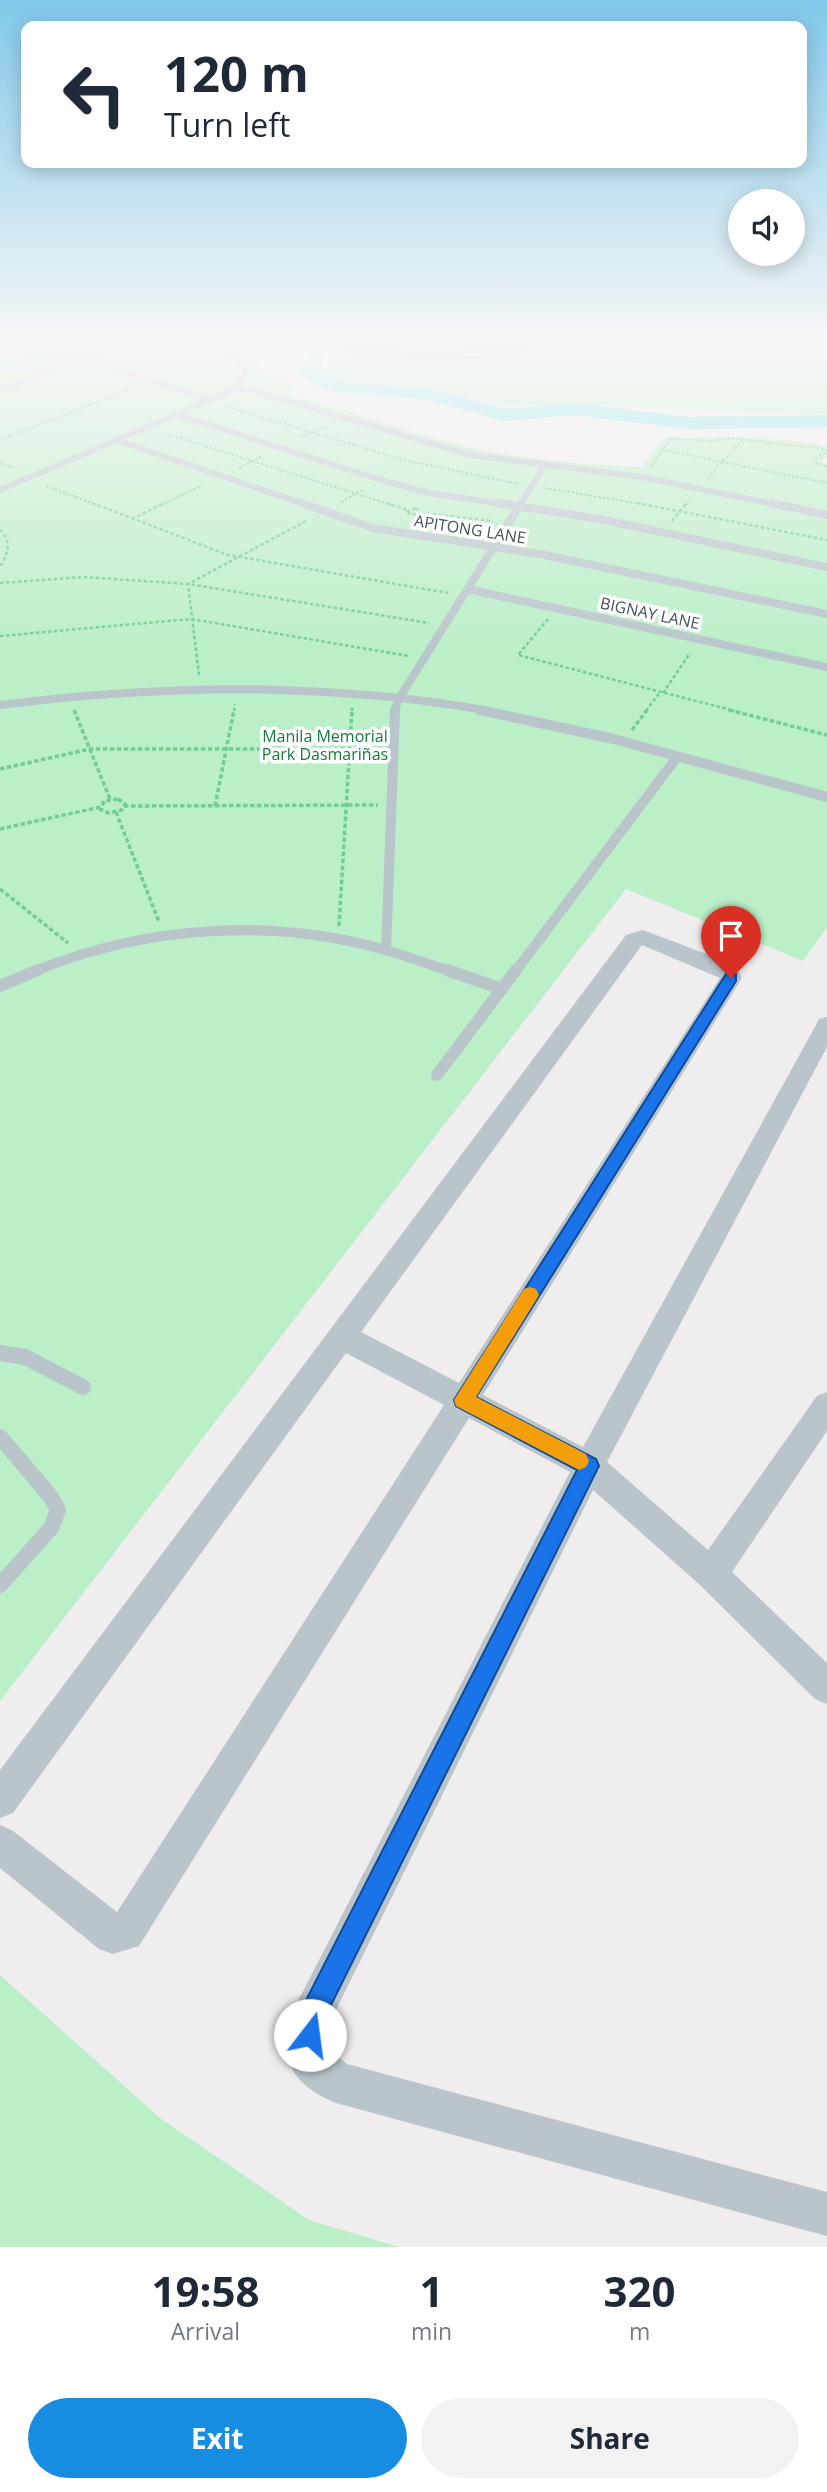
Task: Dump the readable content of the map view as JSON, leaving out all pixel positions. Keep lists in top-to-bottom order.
{
  "streets": {
    "lane": ["APITONG LANE", "BIGNAY LANE"]
  },
  "parks": ["Manila Memorial Park Dasmariñas"],
  "page": {
    "turn": ["120 m", "Turn left"],
    "eta": [
      "19:58",
      "Arrival",
      "1",
      "min",
      "320",
      "m"
    ],
    "buttons": ["Exit", "Share"]
  }
}
